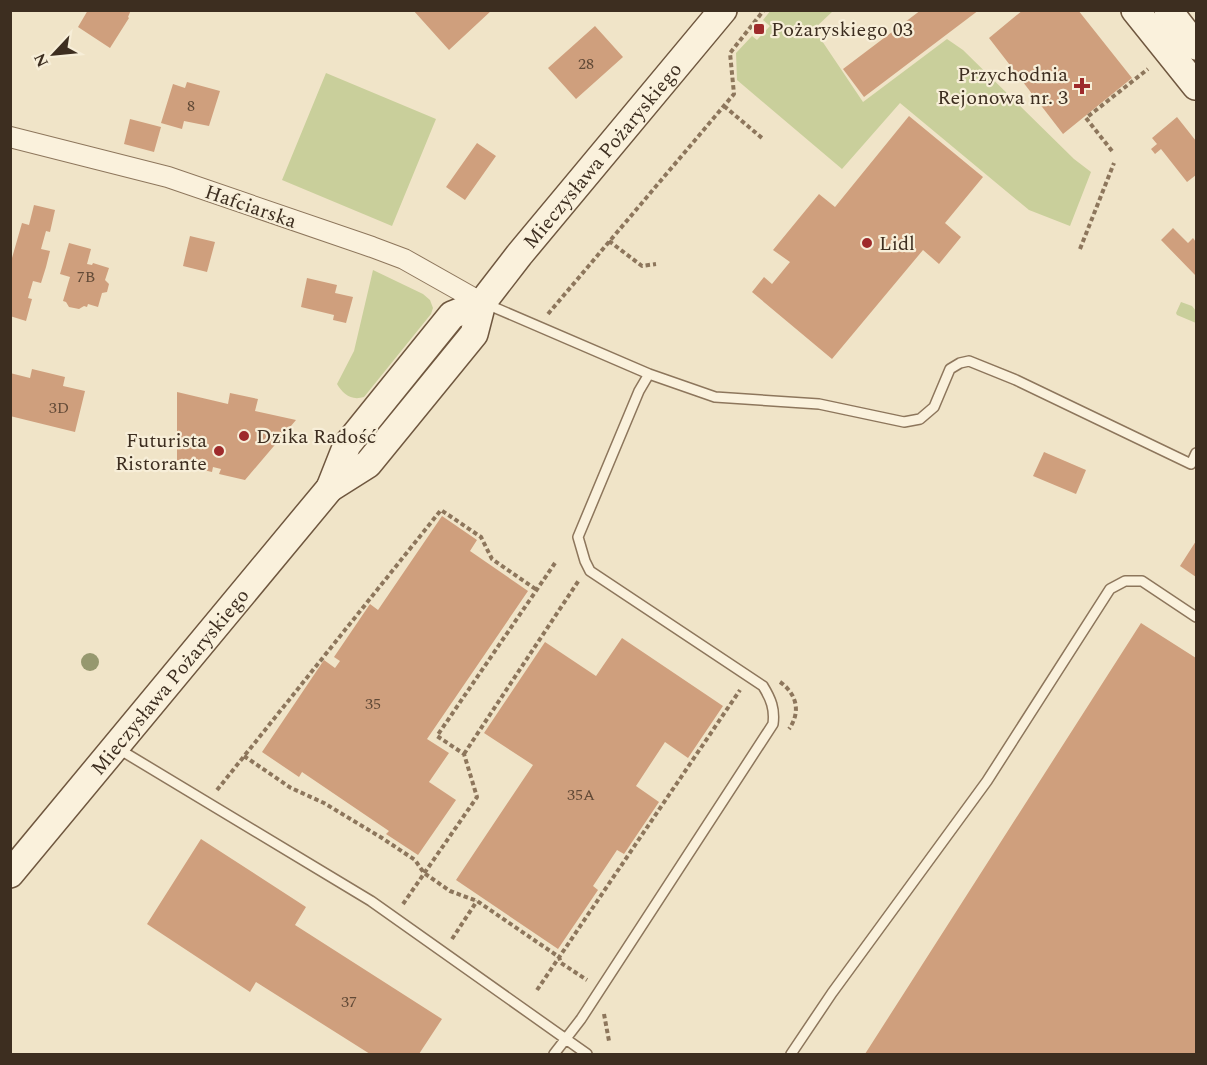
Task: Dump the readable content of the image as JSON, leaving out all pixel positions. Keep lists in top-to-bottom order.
{
  "streets": {
    "street": ["Mieczysława Pożaryskiego", "Hafciarska"]
  },
  "crossings": [
    ["Mieczysława Pożaryskiego", "Hafciarska"]
  ],
  "places": {
    "transit": ["Pożaryskiego 03"],
    "health": ["Przychodnia Rejonowa nr. 3"],
    "other": ["Lidl", "Dzika Radość", "Futurista Ristorante"]
  },
  "house_numbers": [
    "28",
    "8",
    "7B",
    "3D",
    "35",
    "35A",
    "37"
  ],
  "north": "bottom left"
}
